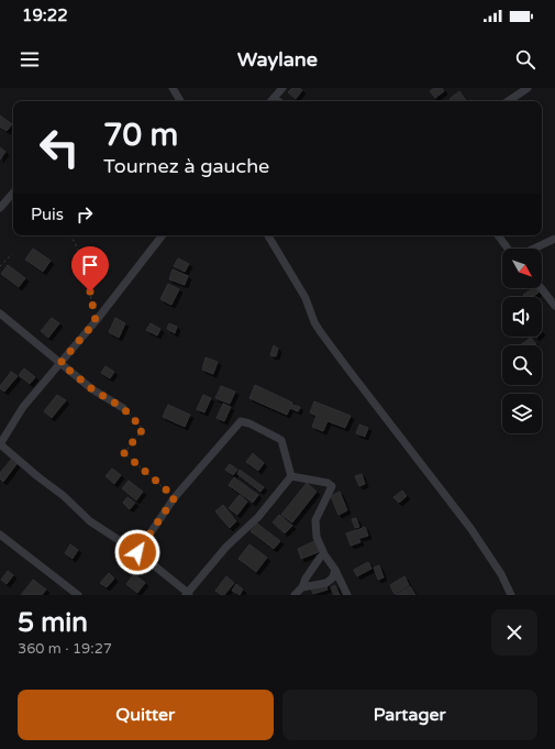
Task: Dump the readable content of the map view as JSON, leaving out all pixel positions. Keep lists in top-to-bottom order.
{
  "north": "bottom right",
  "page": {
    "status": "19:22",
    "header": "Waylane",
    "turn": ["70 m", "Tournez à gauche"],
    "then": "Puis",
    "heading": ["5 min", "360 m · 19:27"],
    "buttons": ["Quitter", "Partager"]
  }
}
